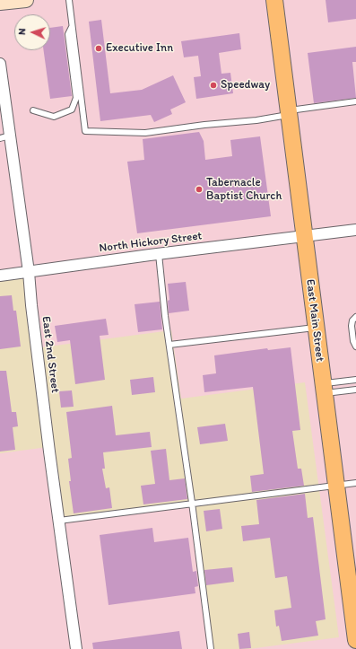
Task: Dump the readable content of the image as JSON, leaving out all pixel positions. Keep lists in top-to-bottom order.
{
  "streets": {
    "main road": ["East Main Street"],
    "street": ["North Hickory Street", "East 2nd Street"]
  },
  "crossings": [
    ["North Hickory Street", "East Main Street"],
    ["North Hickory Street", "East 2nd Street"]
  ],
  "places": ["Executive Inn", "Speedway", "Tabernacle Baptist Church"],
  "north": "left"
}
